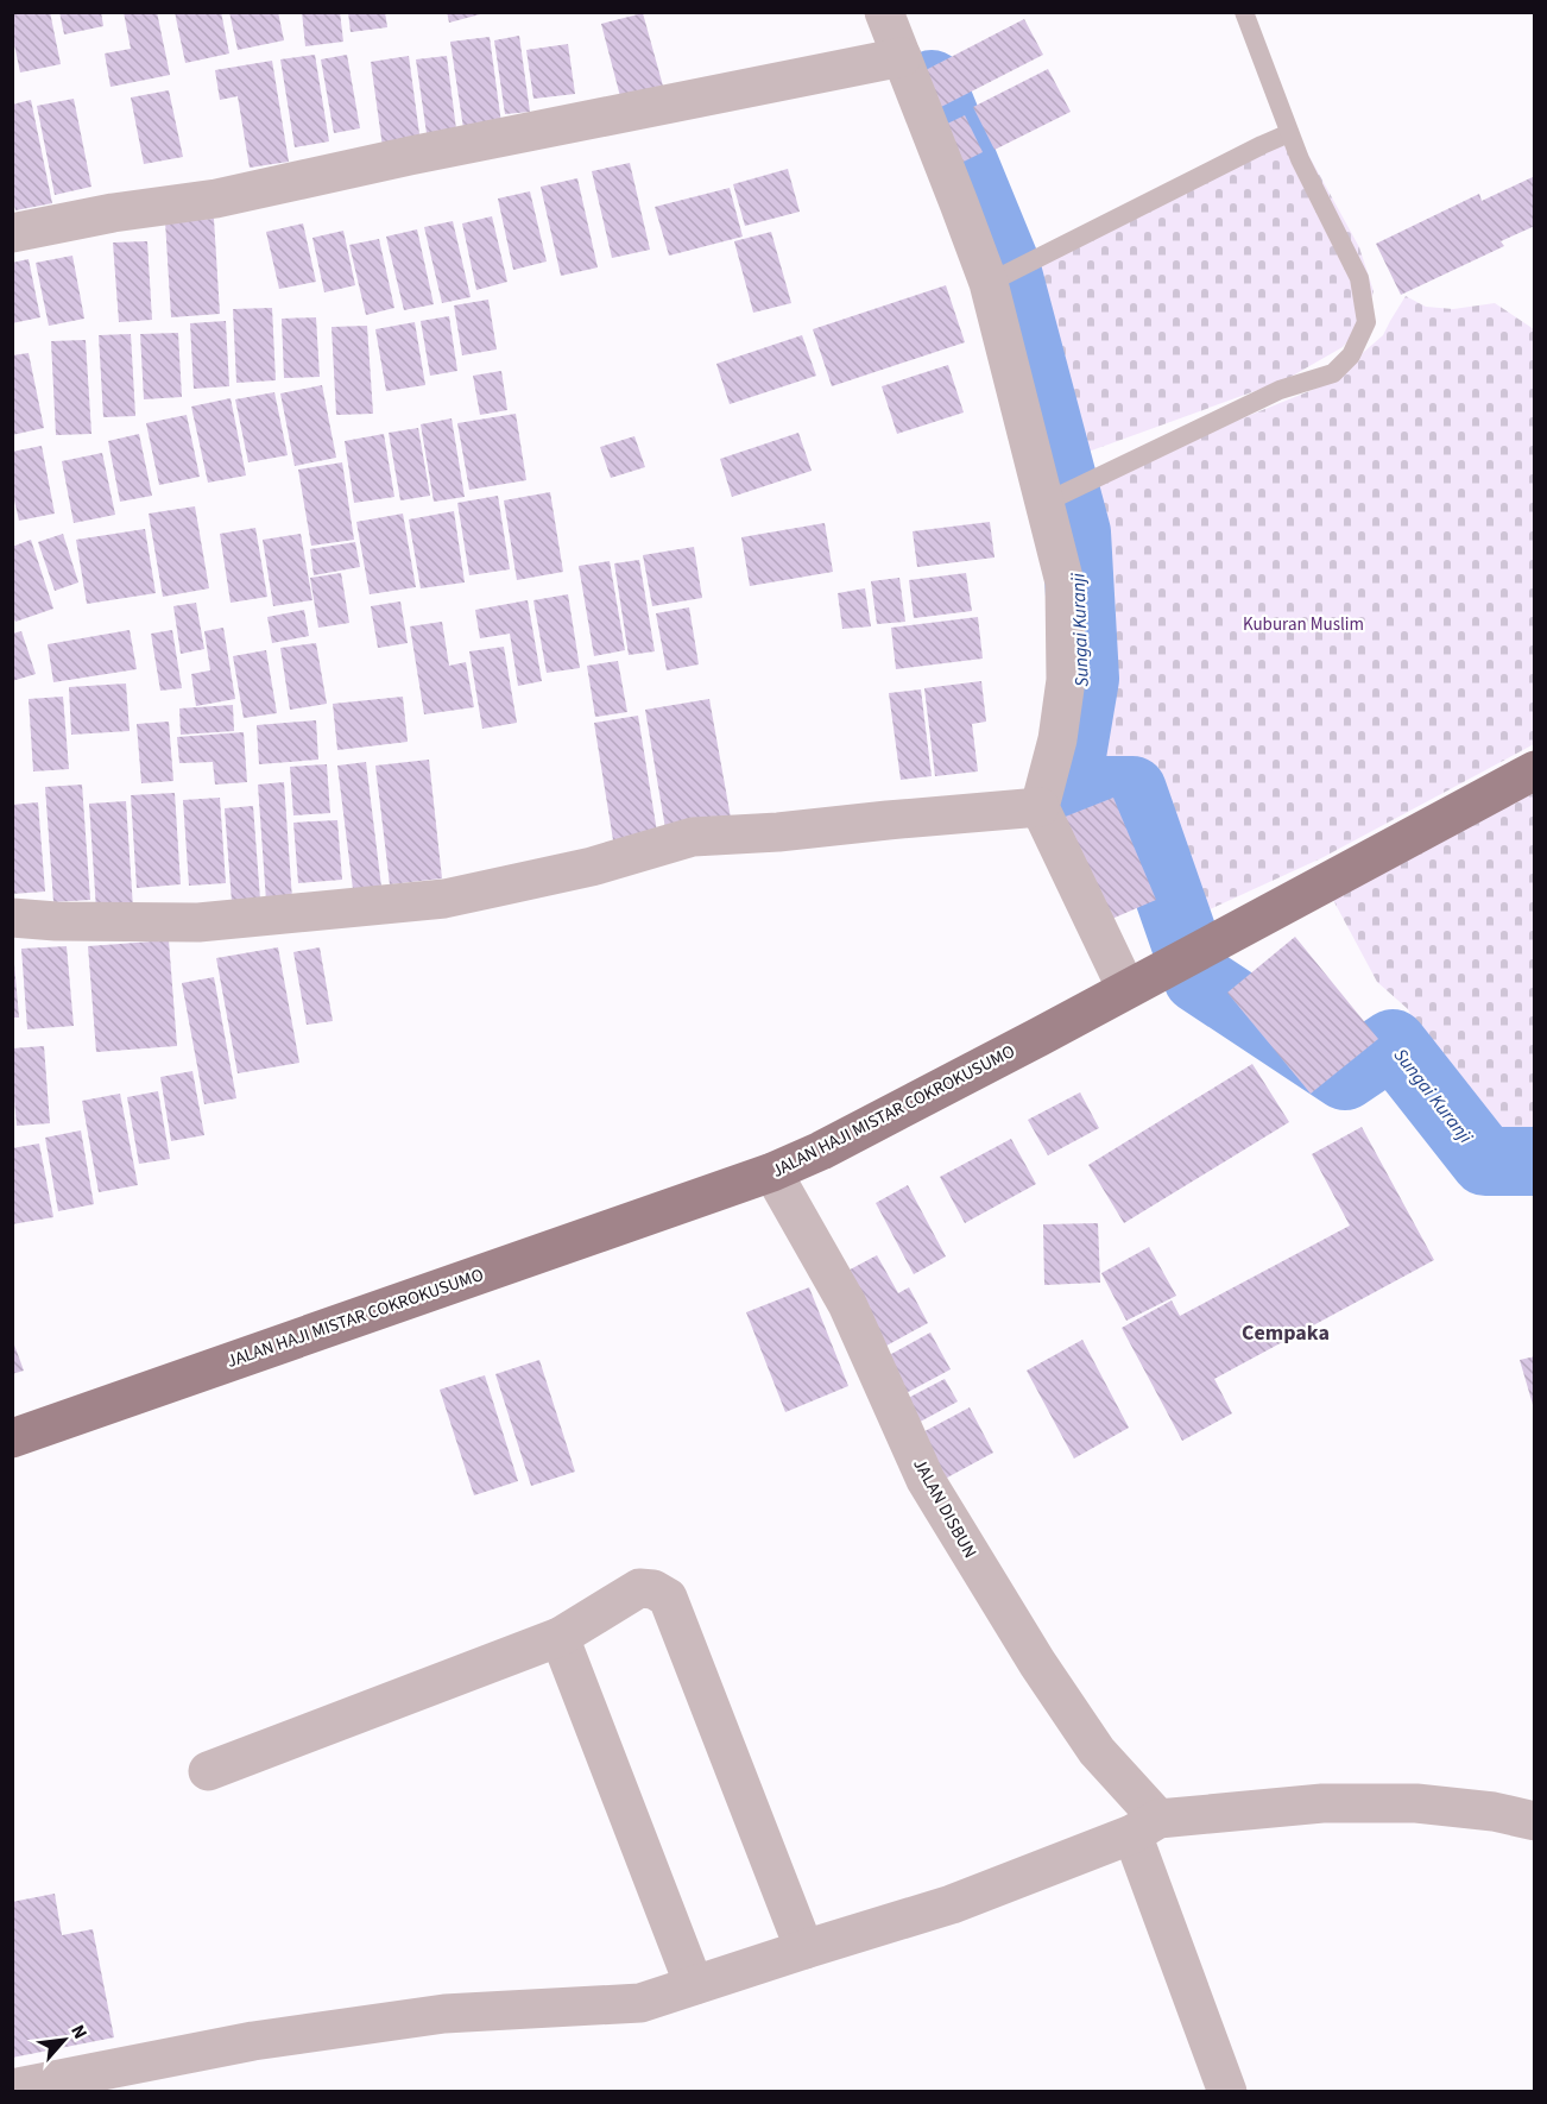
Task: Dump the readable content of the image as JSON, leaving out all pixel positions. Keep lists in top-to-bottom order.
{
  "streets": {
    "main road": ["JALAN HAJI MISTAR COKROKUSUMO"],
    "street": ["JALAN DISBUN"]
  },
  "crossings": [
    ["JALAN HAJI MISTAR COKROKUSUMO", "JALAN DISBUN"]
  ],
  "districts": ["Cempaka"],
  "water": ["Sungai Kuranji"],
  "parks": ["Kuburan Muslim"],
  "north": "top right"
}
